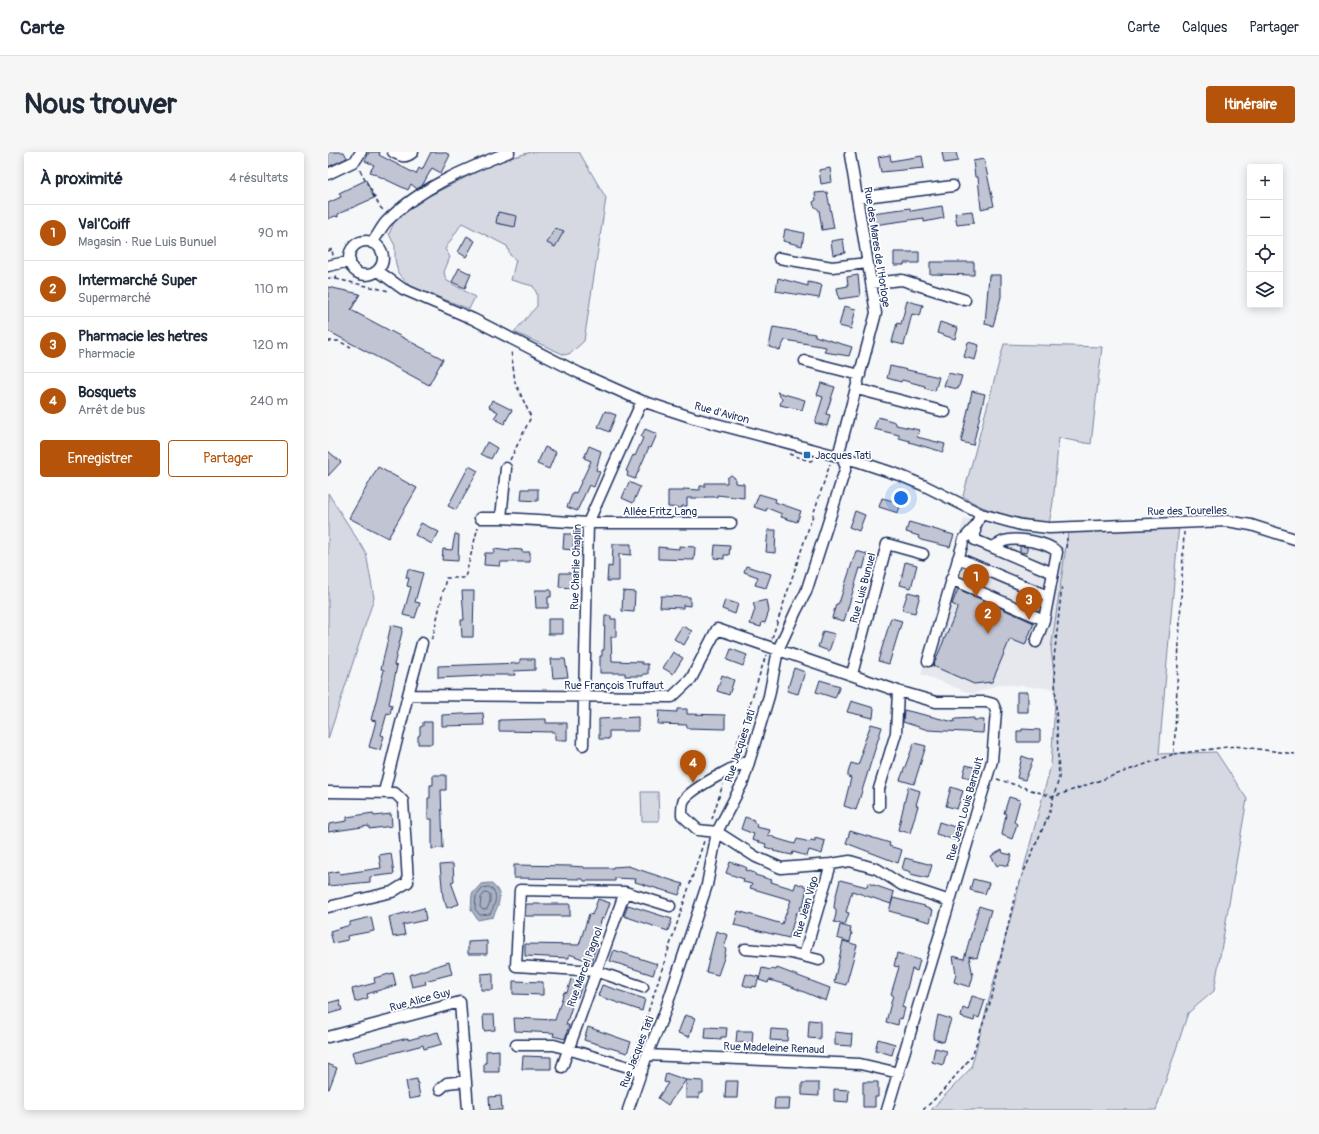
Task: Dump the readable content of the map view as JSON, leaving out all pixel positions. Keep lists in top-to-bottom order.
{
  "streets": {
    "street": [
      "Rue des Mares de l'Horloge",
      "Rue d'Aviron",
      "Allée Fritz Lang",
      "Rue des Tourelles",
      "Rue Charlie Chaplin",
      "Rue Luis Bunuel",
      "Rue François Truffaut",
      "Rue Jacques Tati",
      "Rue Jean Louis Barrault",
      "Rue Jean Vigo",
      "Rue Marcel Pagnol",
      "Rue Alice Guy",
      "Rue Madeleine Renaud"
    ]
  },
  "crossings": [
    ["Rue des Mares de l'Horloge", "Rue d'Aviron"],
    ["Rue des Mares de l'Horloge", "Rue Jacques Tati"],
    ["Rue d'Aviron", "Rue des Tourelles"],
    ["Rue d'Aviron", "Rue Charlie Chaplin"],
    ["Rue d'Aviron", "Rue Jacques Tati"],
    ["Allée Fritz Lang", "Rue Charlie Chaplin"],
    ["Rue Charlie Chaplin", "Rue François Truffaut"],
    ["Rue Luis Bunuel", "Rue Jean Louis Barrault"],
    ["Rue François Truffaut", "Rue Jacques Tati"],
    ["Rue François Truffaut", "Rue Jean Louis Barrault"],
    ["Rue Jacques Tati", "Rue Jean Louis Barrault"],
    ["Rue Jacques Tati", "Rue Madeleine Renaud"],
    ["Rue Jean Louis Barrault", "Rue Madeleine Renaud"]
  ],
  "places": {
    "transit": ["Jacques Tati"]
  },
  "page": {
    "header": "Carte",
    "nav": ["Carte", "Calques", "Partager"],
    "buttons": [
      "Itinéraire",
      ["Enregistrer", "Partager"]
    ],
    "title": "Nous trouver",
    "heading": ["À proximité", "4 résultats"],
    "map_buttons": ["+", "−"],
    "list": [
      {
        "mark": "1",
        "name": "Val'Coiff",
        "note": "Magasin · Rue Luis Bunuel",
        "value": "90 m"
      },
      {
        "mark": "2",
        "name": "Intermarché Super",
        "note": "Supermarché",
        "value": "110 m"
      },
      {
        "mark": "3",
        "name": "Pharmacie les hetres",
        "note": "Pharmacie",
        "value": "120 m"
      },
      {
        "mark": "4",
        "name": "Bosquets",
        "note": "Arrêt de bus",
        "value": "240 m"
      }
    ],
    "pins": [
      "1",
      "3",
      "2",
      "4"
    ]
  }
}
